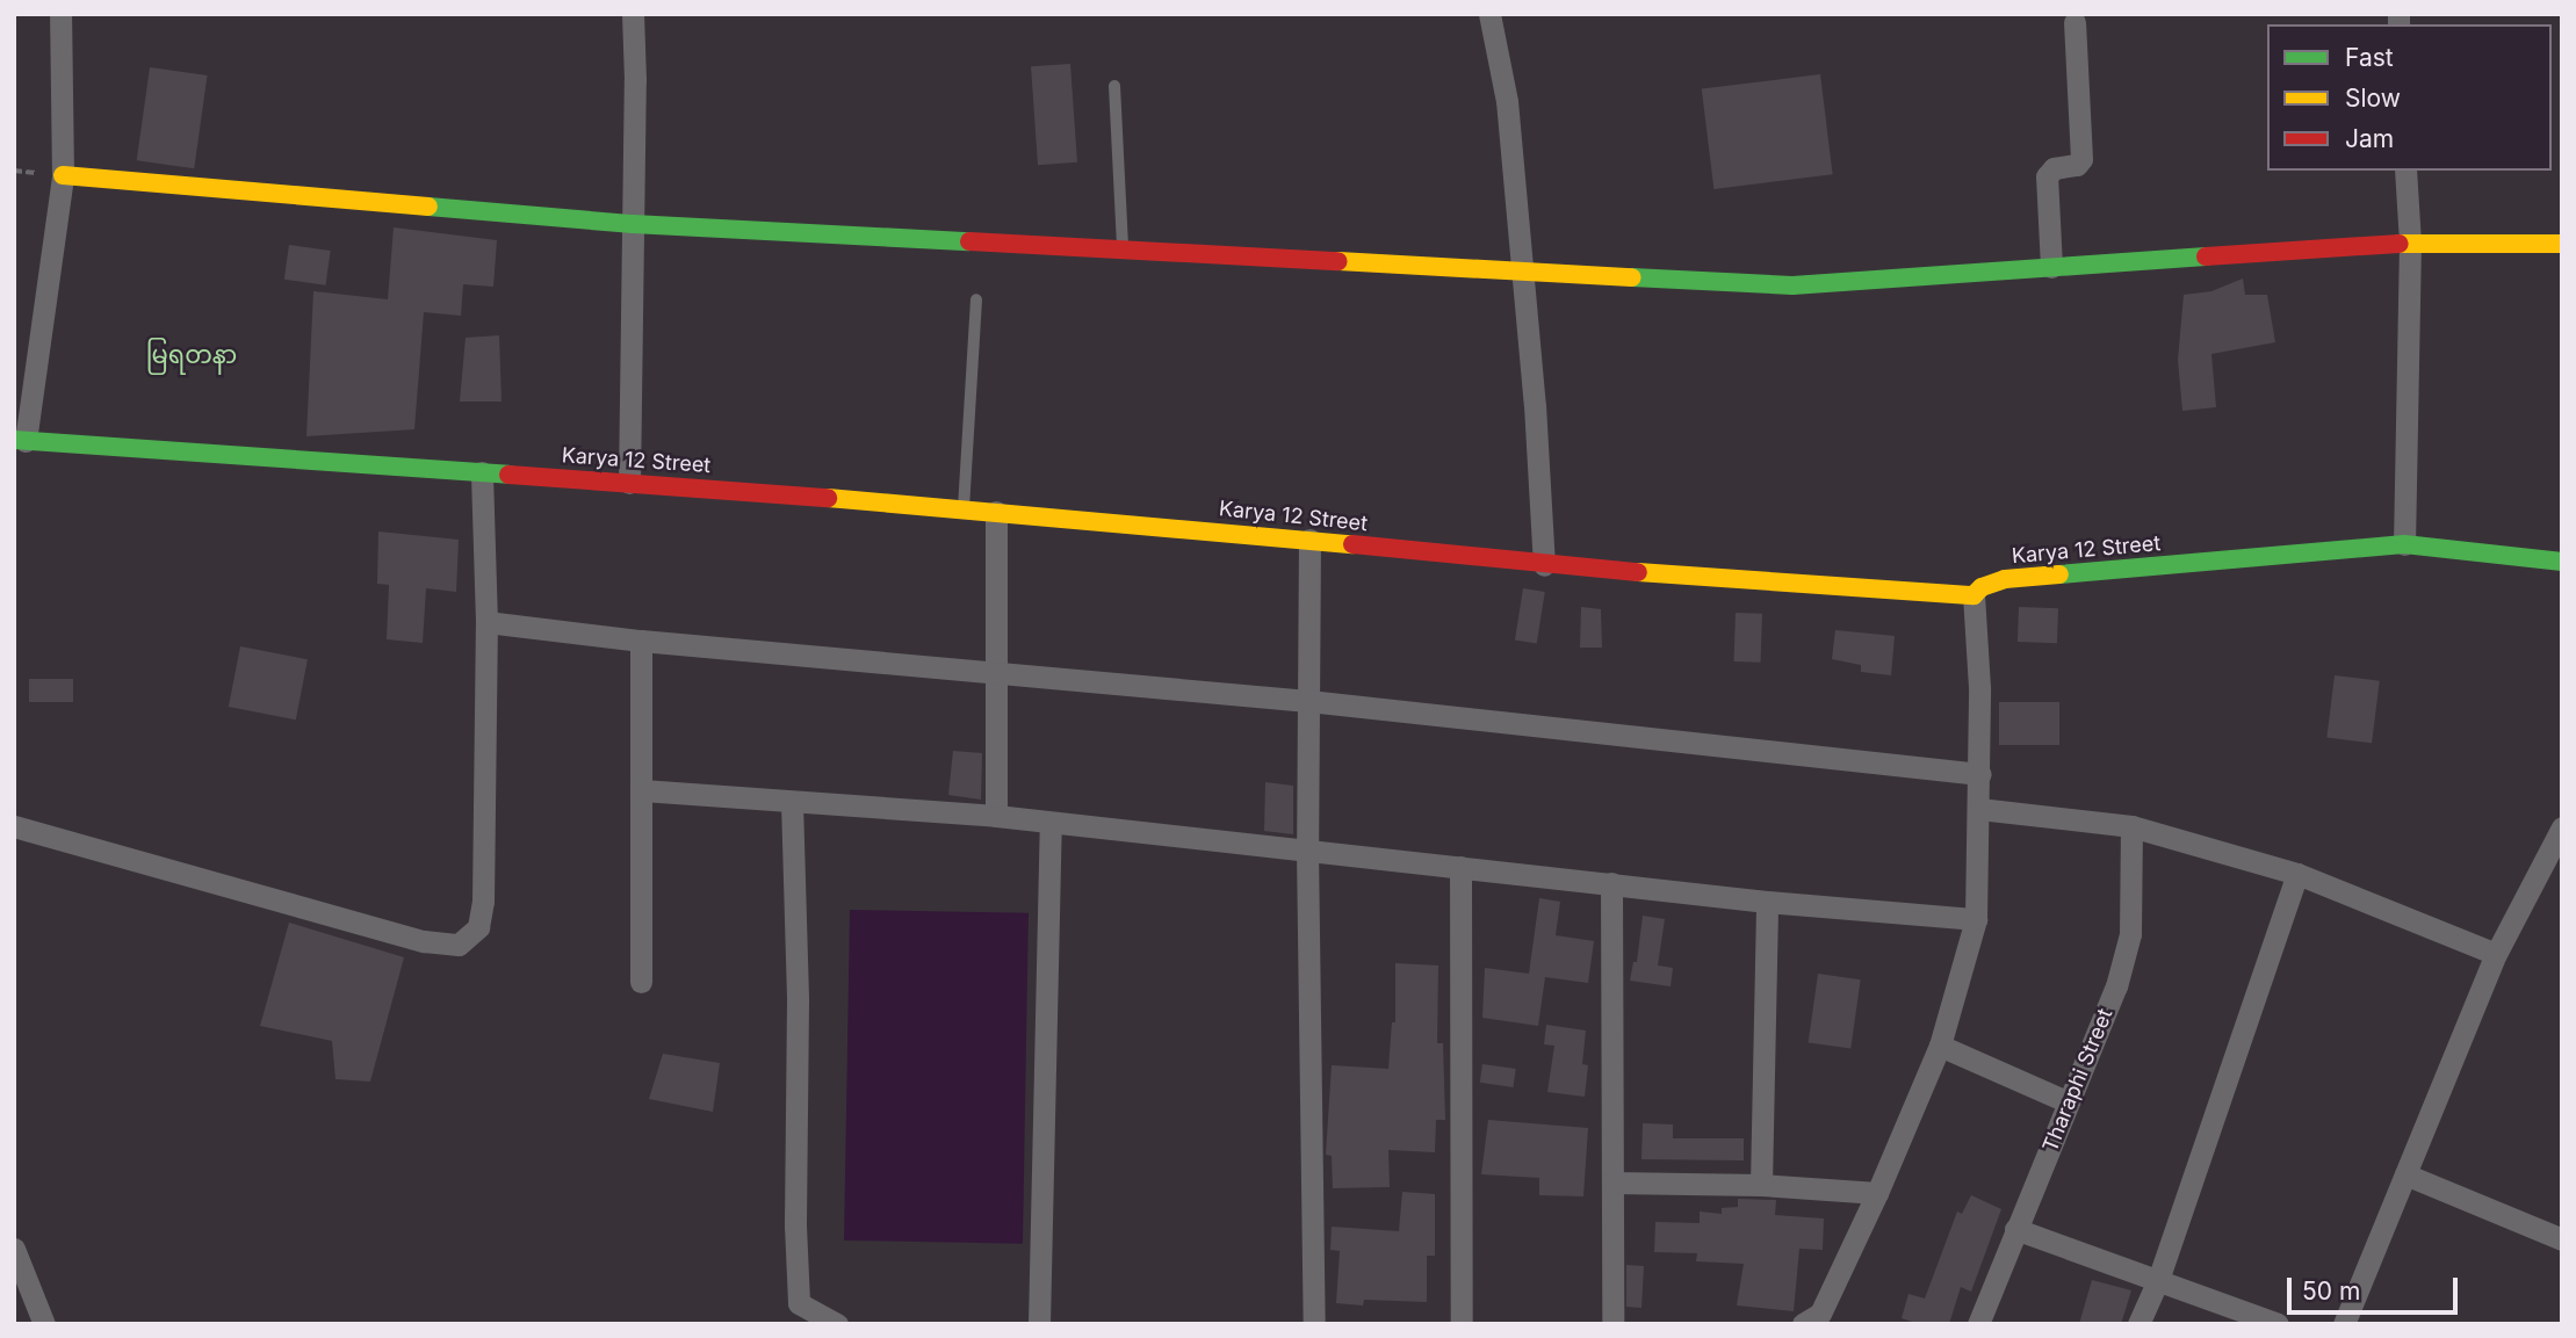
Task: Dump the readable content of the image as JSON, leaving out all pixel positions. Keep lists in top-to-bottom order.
{
  "streets": {
    "street": ["Karya 12 Street", "Tharaphi Street"]
  },
  "districts": ["မြရတနာ"],
  "legend": ["Fast", "Slow", "Jam"],
  "scale_bar": "50 m"
}
